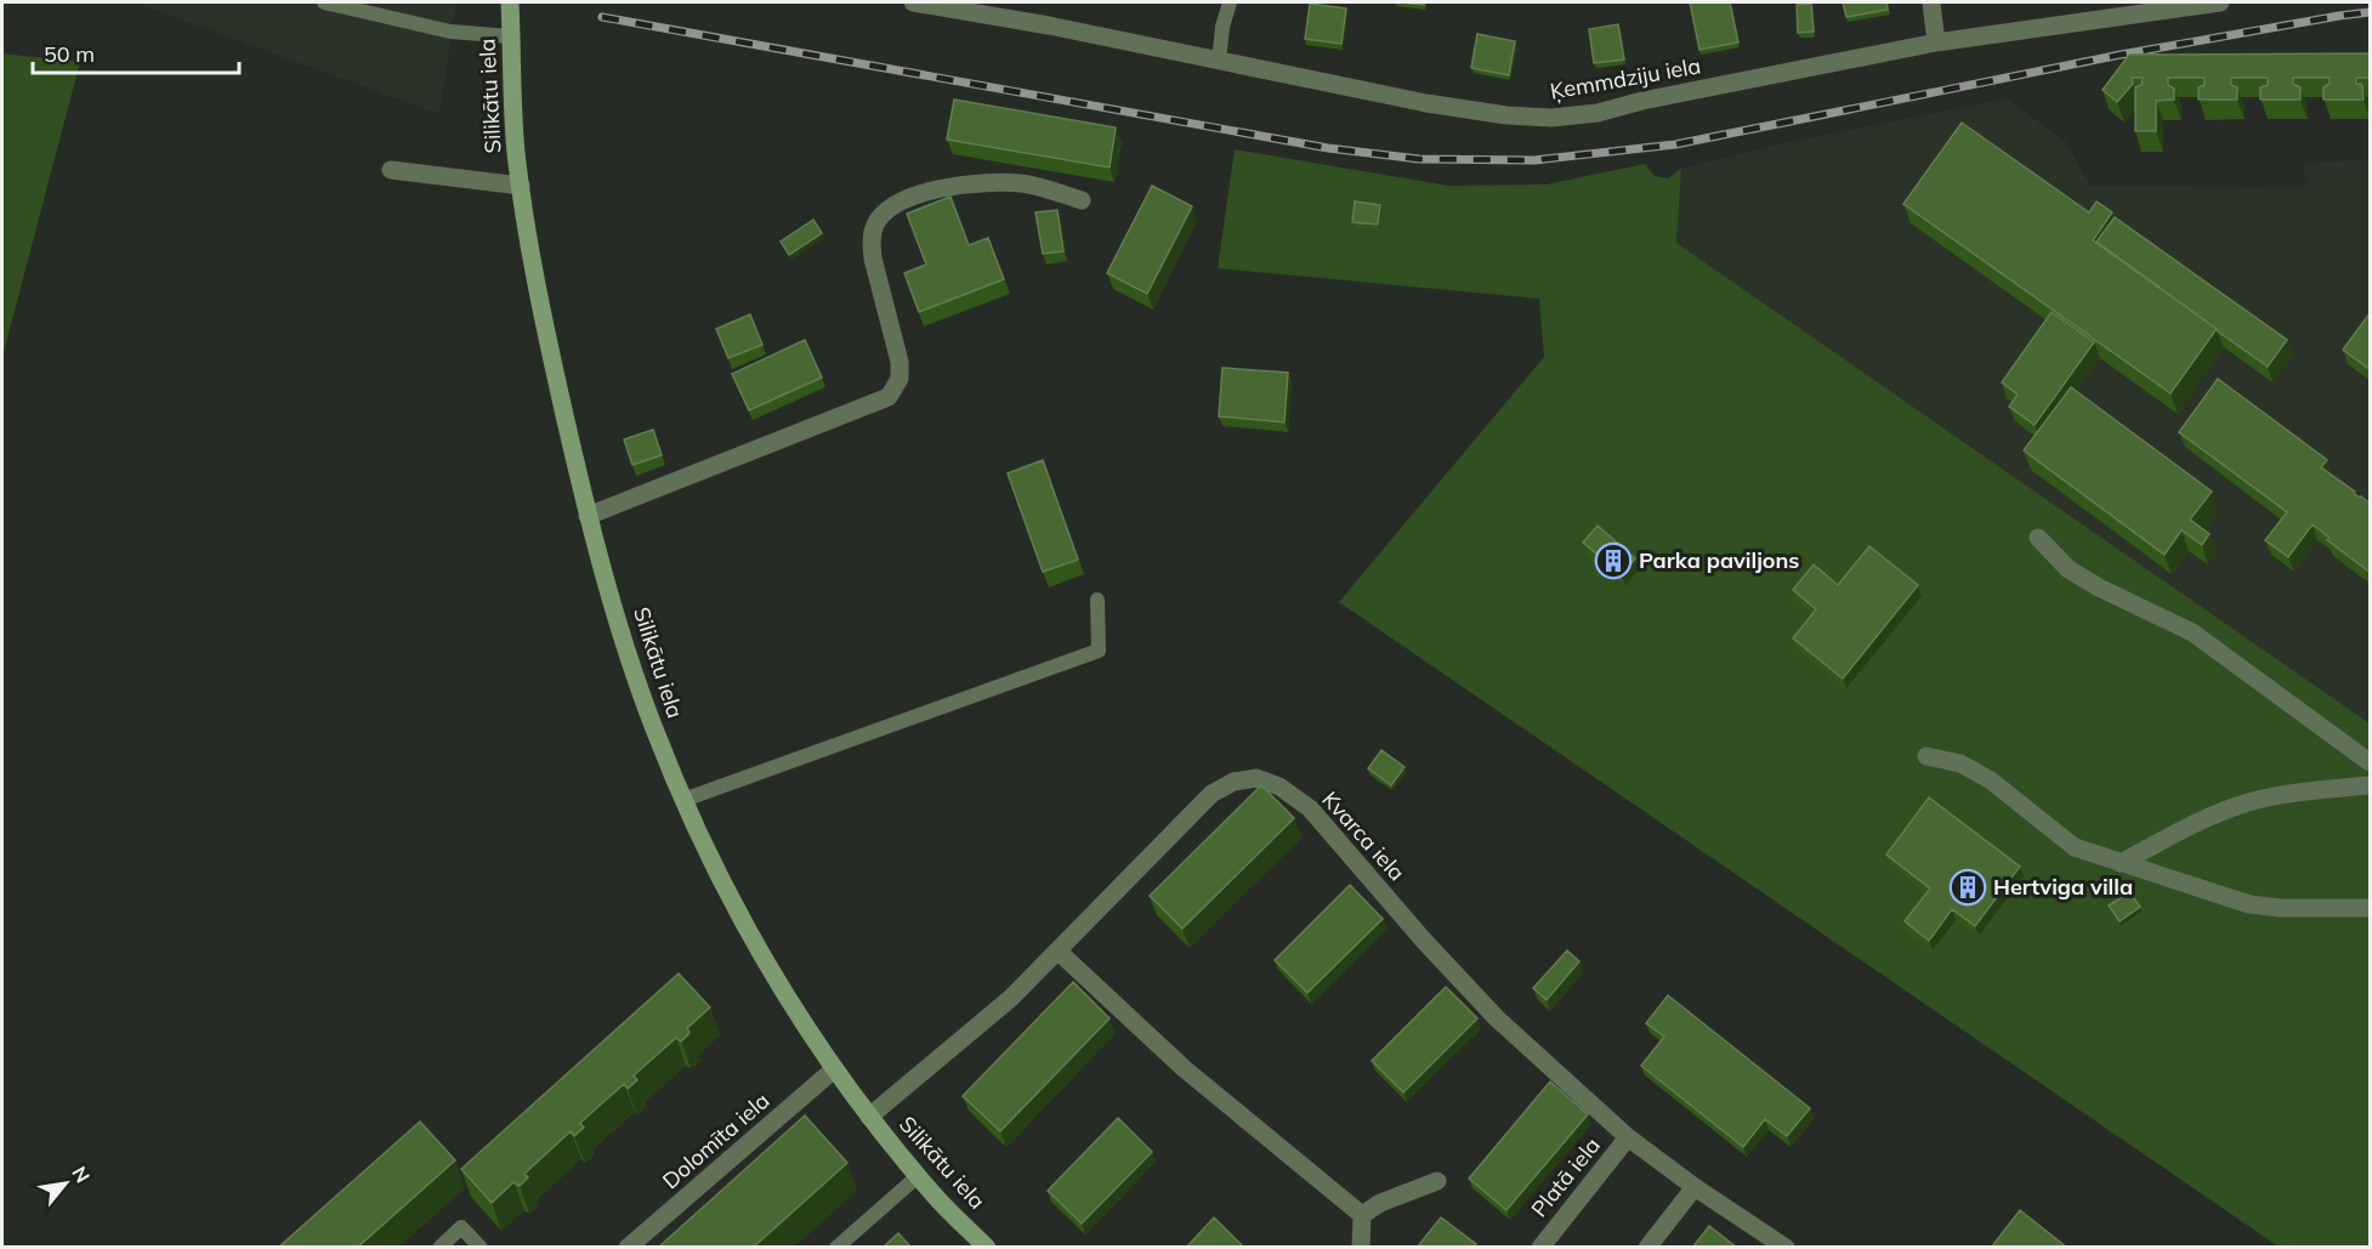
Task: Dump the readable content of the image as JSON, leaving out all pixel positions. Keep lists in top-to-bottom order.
{
  "streets": {
    "main road": ["Silikātu iela"],
    "street": [
      "Ķemmdziju iela",
      "Kvarca iela",
      "Dolomīta iela",
      "Platā iela"
    ]
  },
  "crossings": [
    ["Silikātu iela", "Kvarca iela"],
    ["Silikātu iela", "Dolomīta iela"],
    ["Kvarca iela", "Platā iela"]
  ],
  "places": {
    "building": ["Parka paviljons", "Hertviga villa"]
  },
  "scale_bar": "50 m",
  "north": "top right"
}
